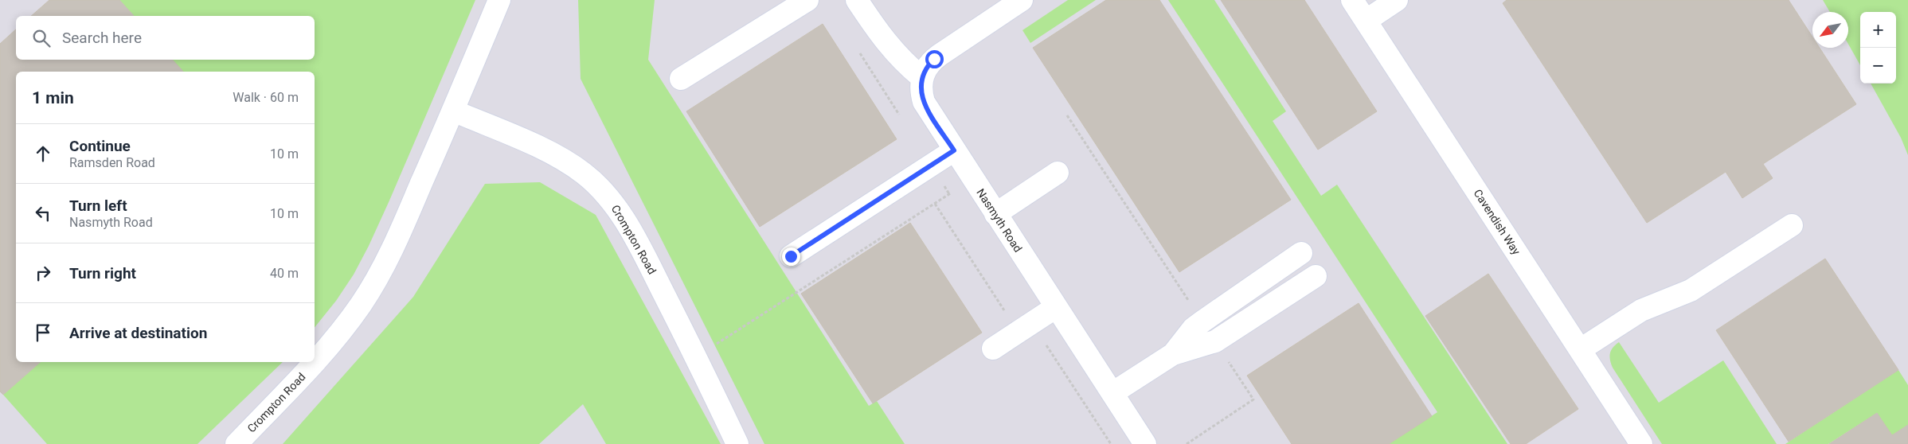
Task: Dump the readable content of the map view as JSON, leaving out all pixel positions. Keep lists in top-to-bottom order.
{
  "streets": {
    "street": ["Nasmyth Road", "Cavendish Way", "Crompton Road"]
  },
  "north": "bottom left",
  "page": {
    "map_buttons": ["+", "−"],
    "search": "Search here",
    "heading": ["1 min", "Walk · 60 m"],
    "list": [
      ["Continue", "Ramsden Road", "10 m"],
      ["Turn left", "Nasmyth Road", "10 m"],
      ["Turn right", "40 m"],
      "Arrive at destination"
    ]
  }
}
